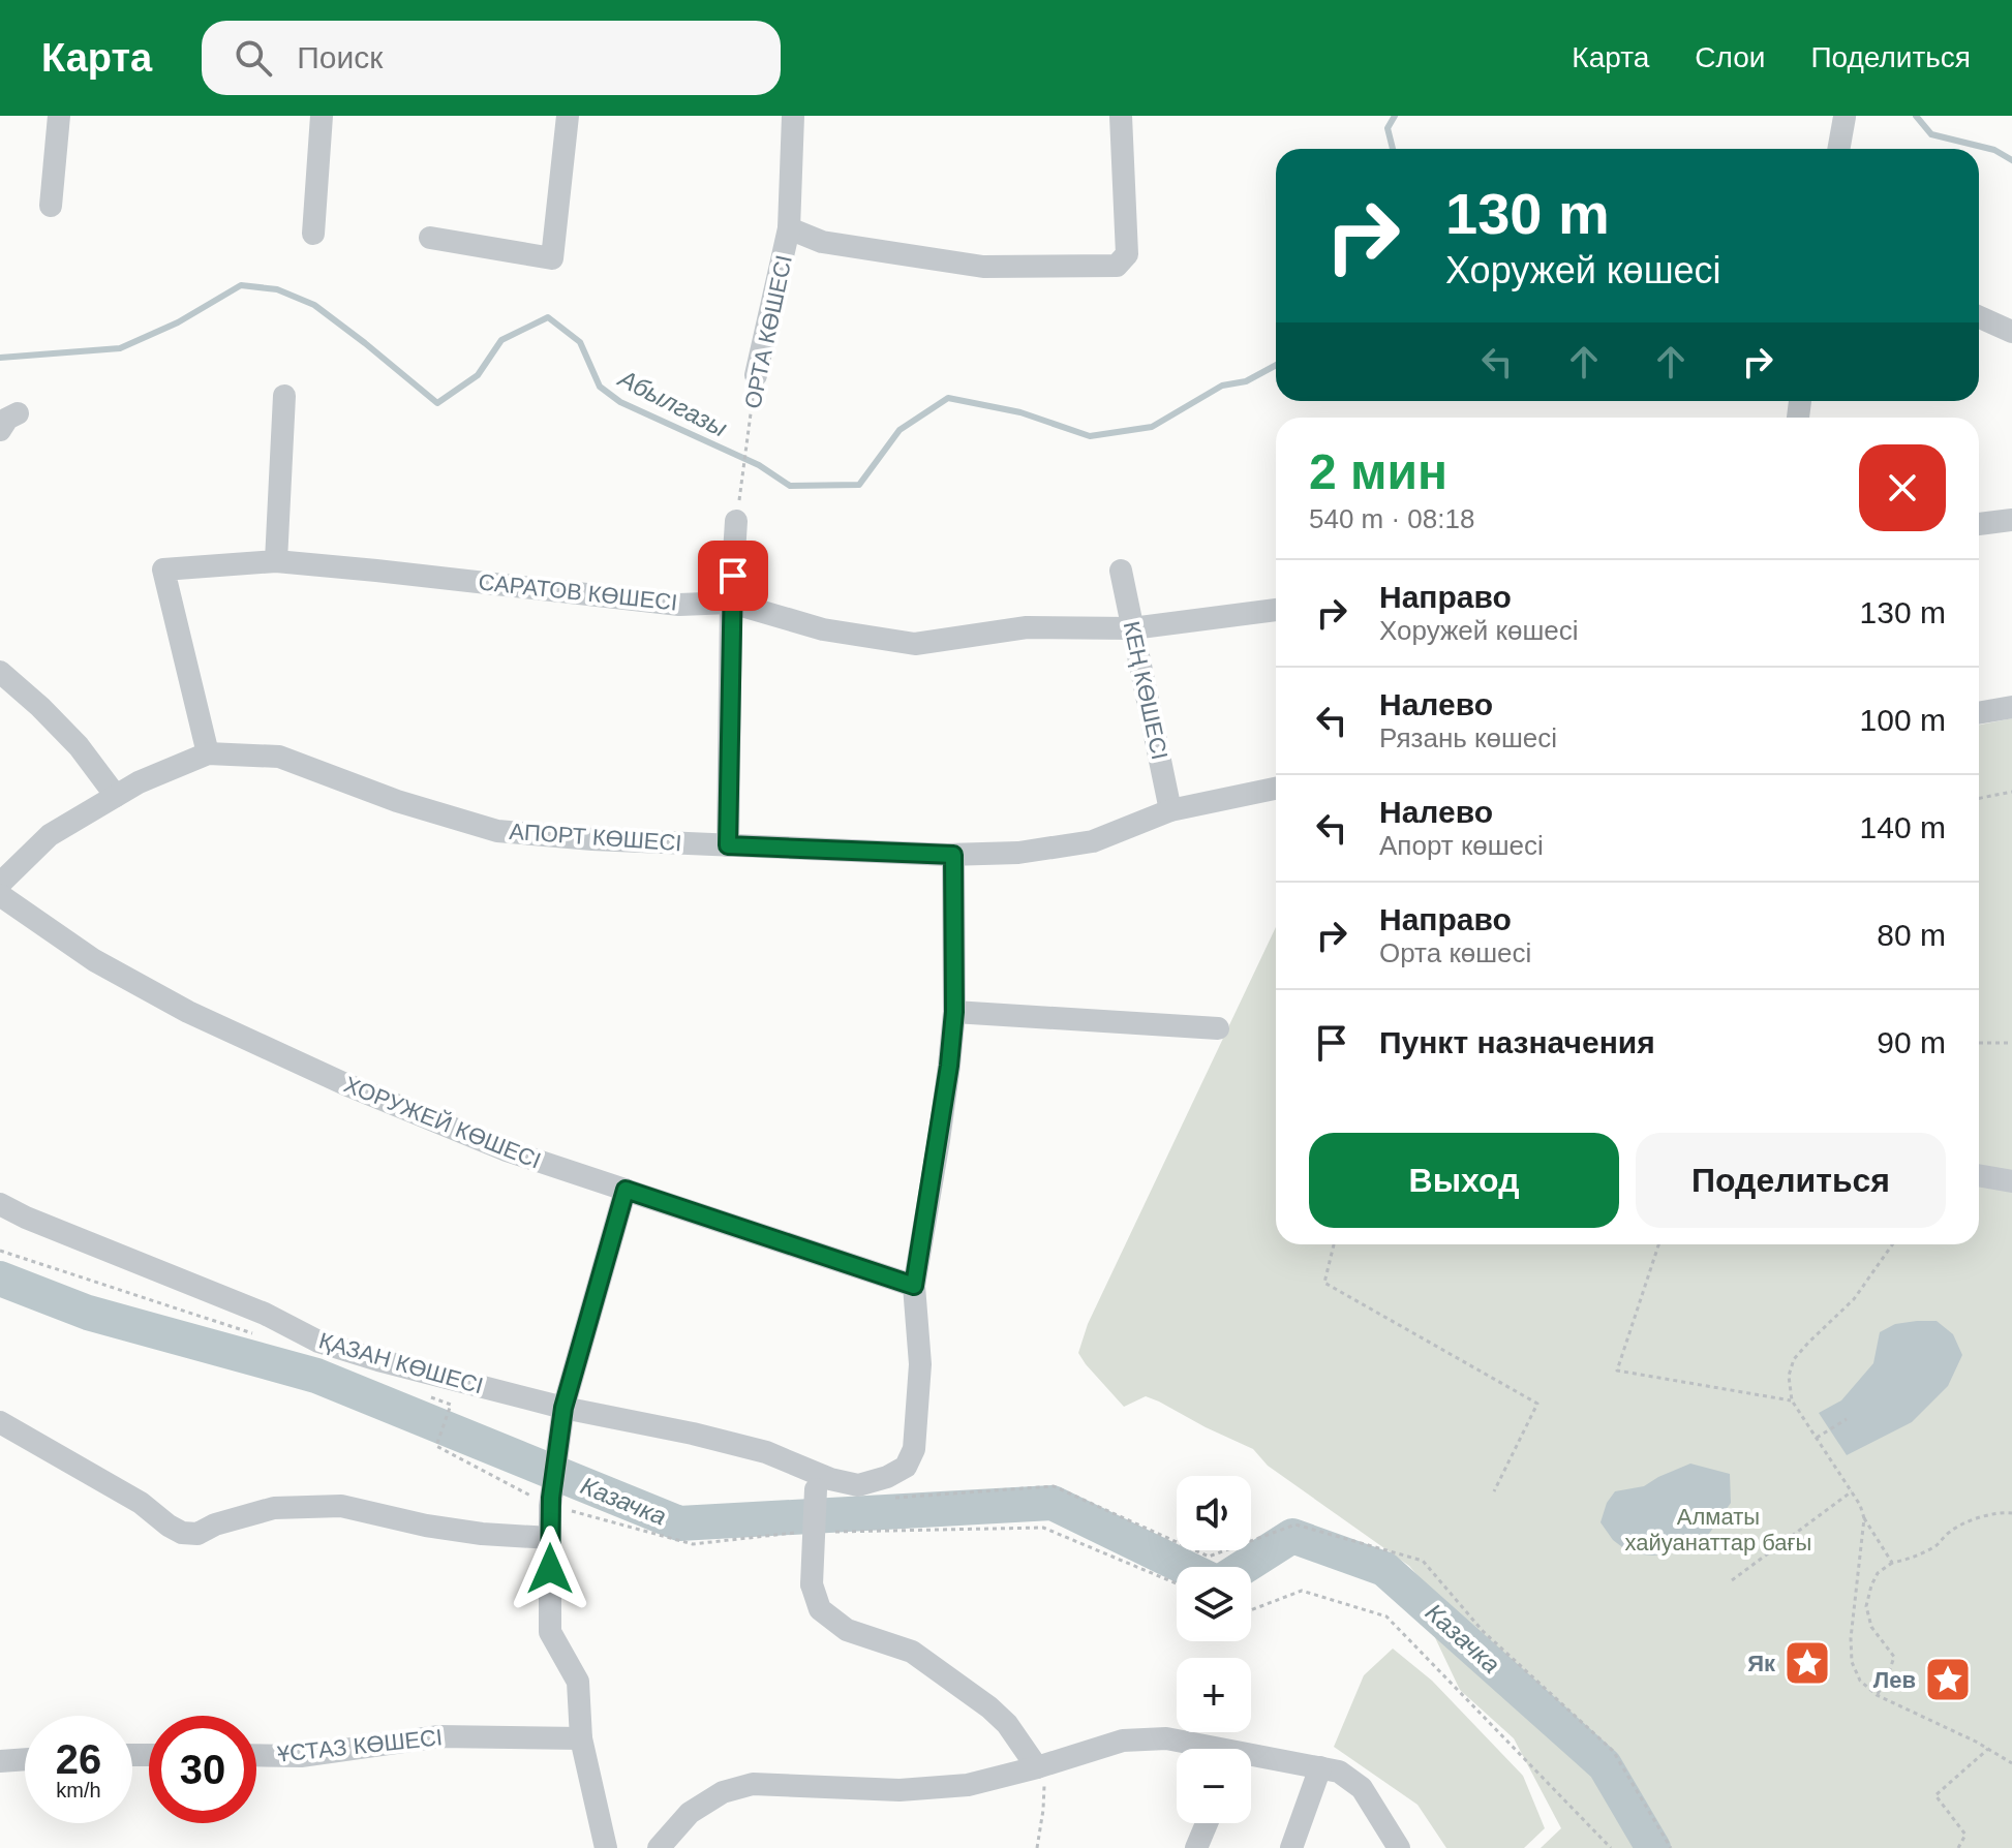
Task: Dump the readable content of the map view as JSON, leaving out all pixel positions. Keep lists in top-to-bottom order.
{
  "streets": {
    "street": [
      "ОРТА КӨШЕСІ",
      "САРАТОВ КӨШЕСІ",
      "КЕҢ КӨШЕСІ",
      "АПОРТ КӨШЕСІ",
      "ХОРУЖЕЙ КӨШЕСІ",
      "ҚАЗАН КӨШЕСІ",
      "ҰСТАЗ КӨШЕСІ"
    ]
  },
  "crossings": [
    ["САРАТОВ КӨШЕСІ", "КЕҢ КӨШЕСІ"],
    ["САРАТОВ КӨШЕСІ", "АПОРТ КӨШЕСІ"],
    ["КЕҢ КӨШЕСІ", "АПОРТ КӨШЕСІ"],
    ["ХОРУЖЕЙ КӨШЕСІ", "ҚАЗАН КӨШЕСІ"]
  ],
  "water": ["Абылгазы", "Казачка"],
  "parks": ["Алматы хайуанаттар бағы"],
  "places": {
    "place": ["Як", "Лев"]
  },
  "page": {
    "header": "Карта",
    "search": "Поиск",
    "nav": ["Карта", "Слои", "Поделиться"],
    "turn": ["130 m", "Хоружей көшесі"],
    "heading": ["2 мин", "540 m · 08:18"],
    "list": [
      {
        "name": "Направо",
        "note": "Хоружей көшесі",
        "value": "130 m"
      },
      {
        "name": "Налево",
        "note": "Рязань көшесі",
        "value": "100 m"
      },
      {
        "name": "Налево",
        "note": "Апорт көшесі",
        "value": "140 m"
      },
      {
        "name": "Направо",
        "note": "Орта көшесі",
        "value": "80 m"
      },
      {
        "name": "Пункт назначения",
        "value": "90 m"
      }
    ],
    "buttons": ["Выход", "Поделиться"],
    "map_buttons": ["+", "−"],
    "speed": "26 km/h",
    "limit": "30"
  }
}
